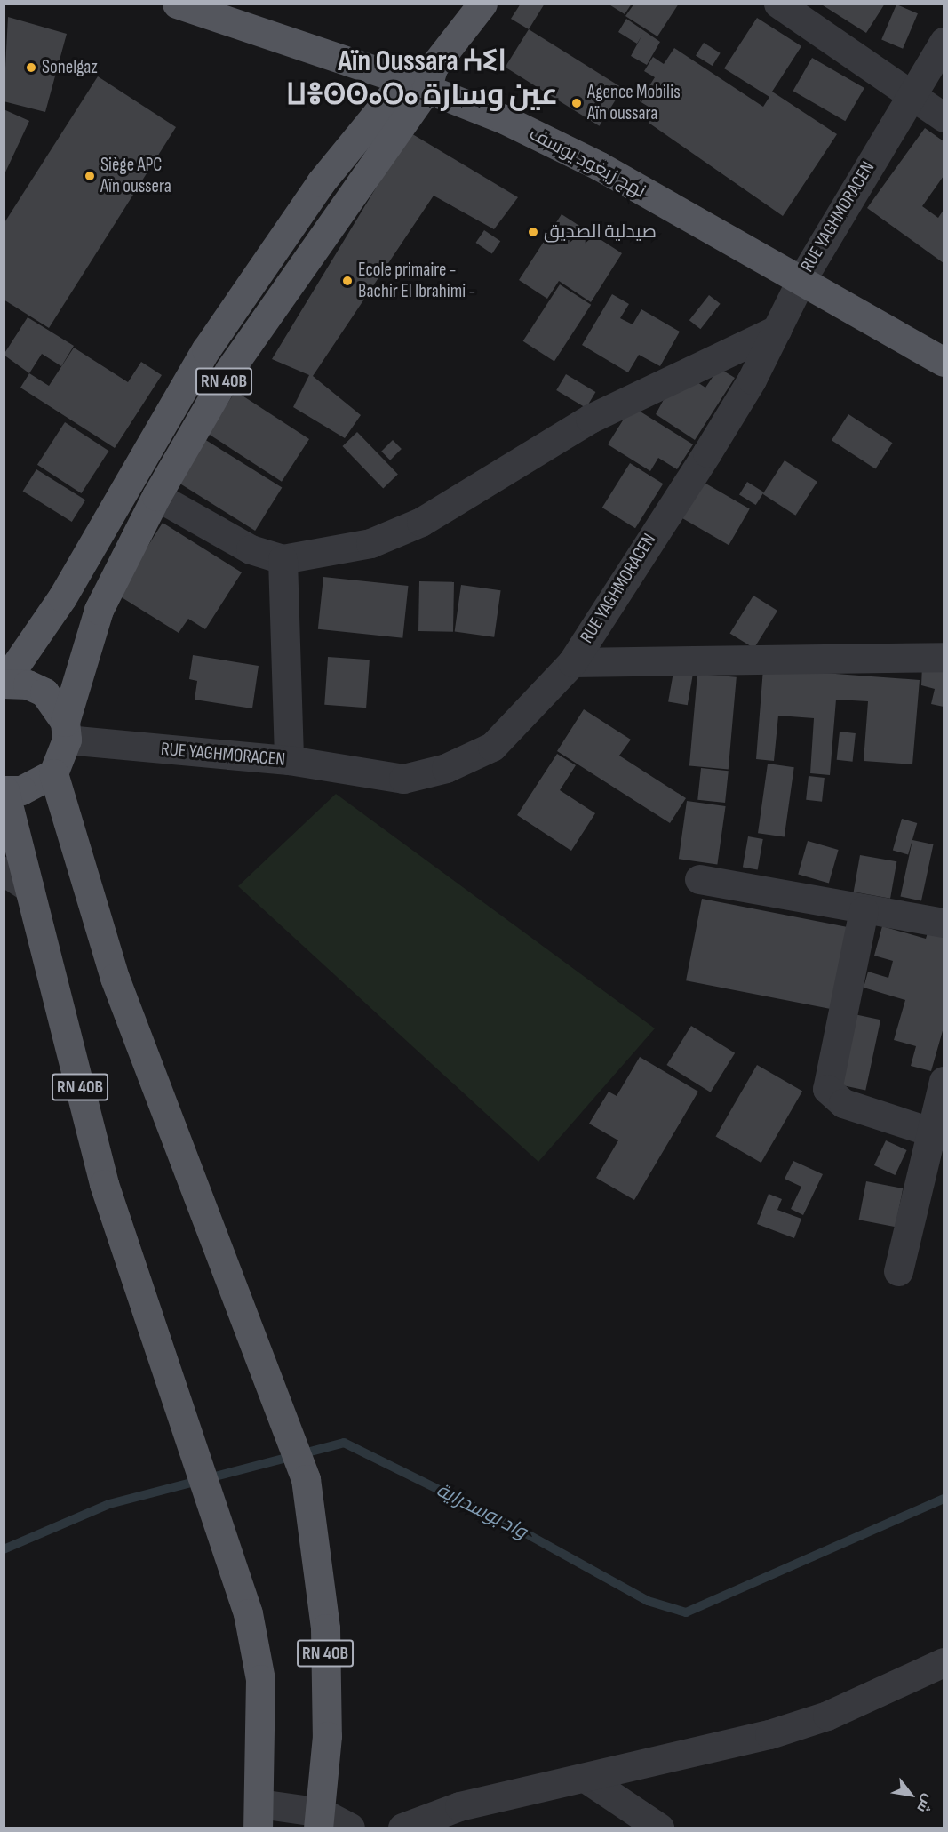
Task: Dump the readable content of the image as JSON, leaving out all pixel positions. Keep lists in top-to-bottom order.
{
  "streets": {
    "main road": ["نهج زيغود يوسف", "RN 40B"],
    "street": ["RUE YAGHMORACEN"]
  },
  "crossings": [
    ["نهج زيغود يوسف", "RUE YAGHMORACEN"],
    ["نهج زيغود يوسف", "RN 40B"],
    ["RUE YAGHMORACEN", "RN 40B"]
  ],
  "districts": ["Aïn Oussara ⵄⵉⵏ ⵡⴻⵙⵙⴰⵔⴰ عين وسارة"],
  "water": ["واد بوسدراية"],
  "places": [
    "Sonelgaz",
    "Agence Mobilis Aïn oussara",
    "Siège APC Aïn oussera",
    "صيدلية الصديق",
    "Ecole primaire - Bachir El Ibrahimi -"
  ],
  "north": "bottom right"
}
